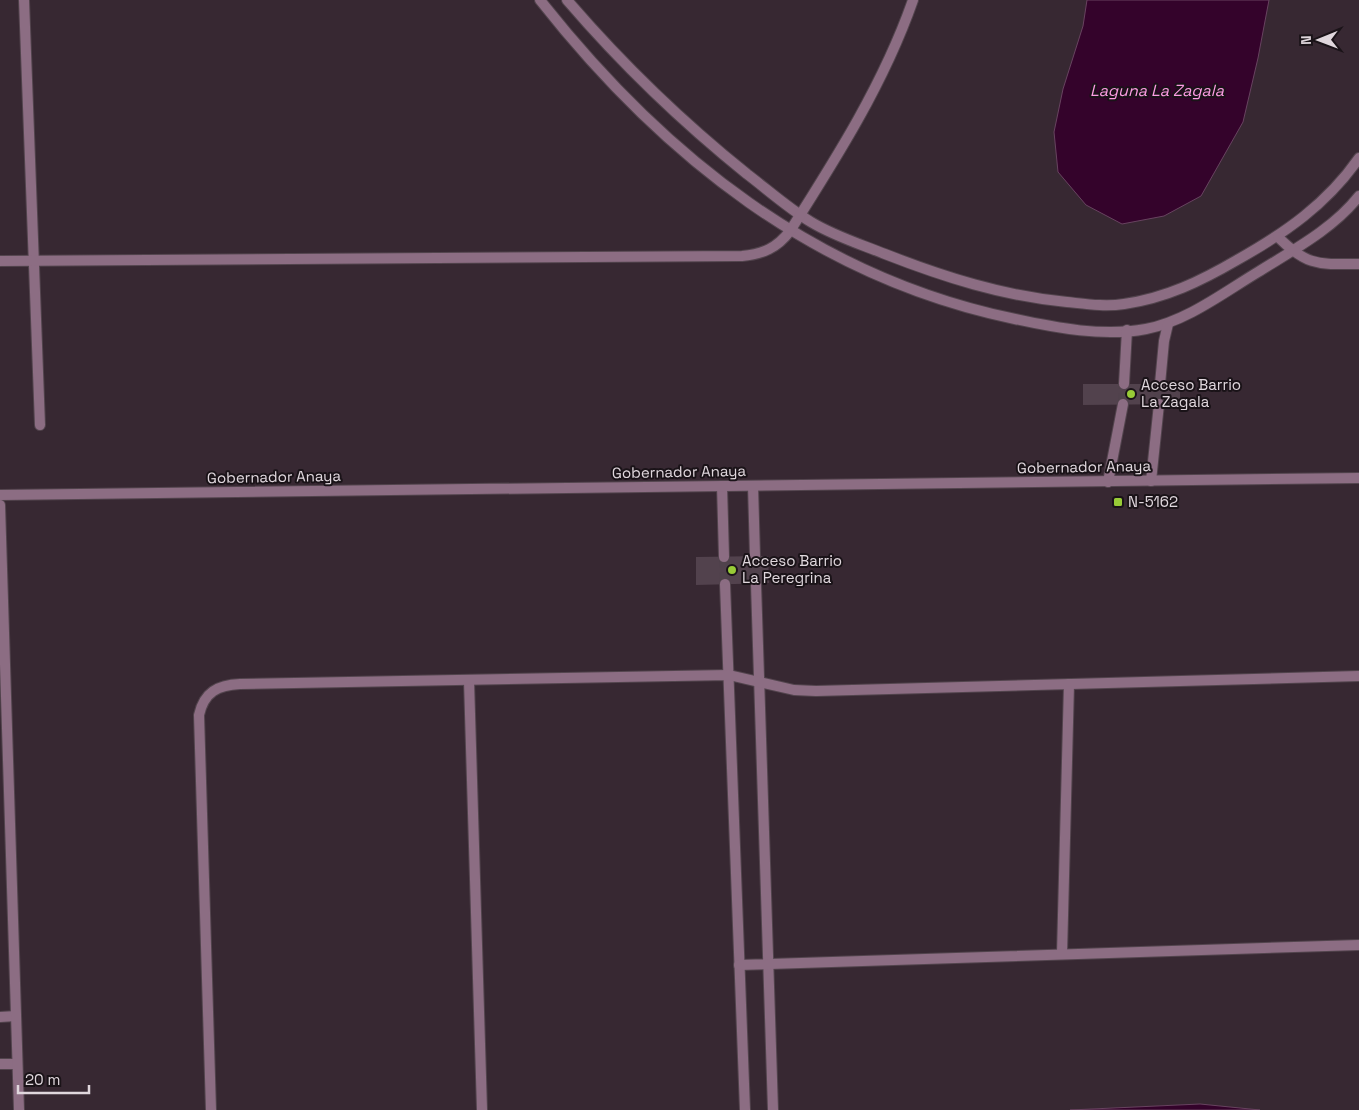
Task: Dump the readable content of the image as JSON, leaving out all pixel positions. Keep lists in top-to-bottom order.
{
  "streets": {
    "street": ["Gobernador Anaya"]
  },
  "water": ["Laguna La Zagala"],
  "places": {
    "other": ["Acceso Barrio La Zagala", "Acceso Barrio La Peregrina"],
    "transit": ["N-5162"]
  },
  "scale_bar": "20 m",
  "north": "left"
}
